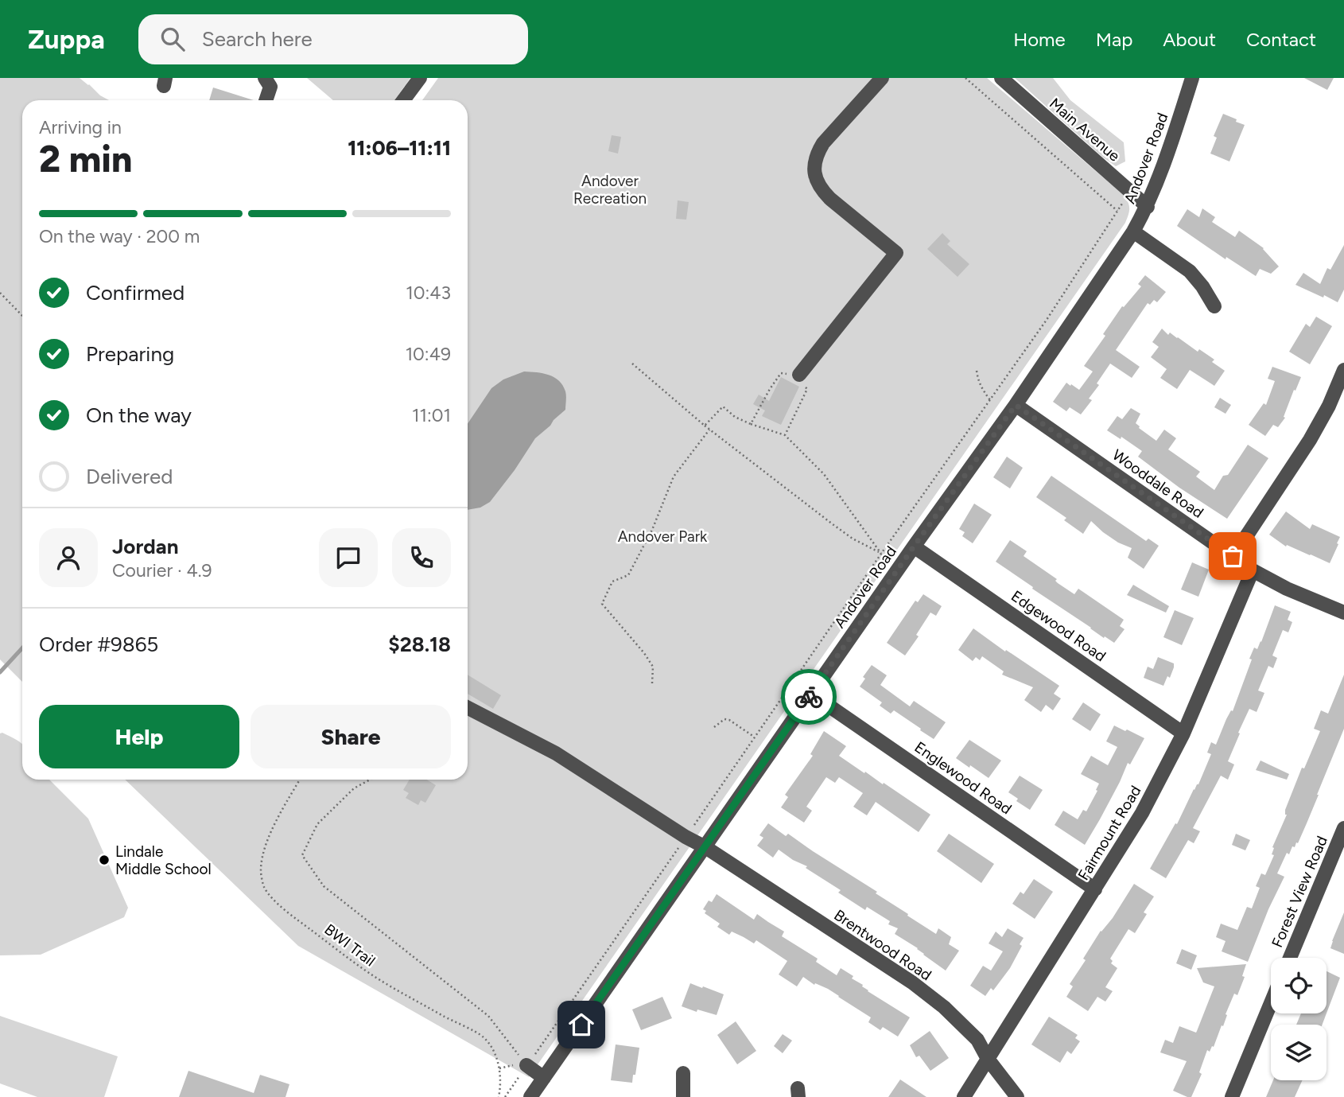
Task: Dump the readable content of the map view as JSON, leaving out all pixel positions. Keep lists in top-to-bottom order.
{
  "streets": {
    "street": [
      "Main Avenue",
      "Andover Road",
      "Wooddale Road",
      "Edgewood Road",
      "Englewood Road",
      "Fairmount Road",
      "Forest View Road",
      "Brentwood Road"
    ],
    "path": ["BWI Trail"]
  },
  "crossings": [
    ["Main Avenue", "Andover Road"],
    ["Andover Road", "Wooddale Road"],
    ["Andover Road", "Edgewood Road"],
    ["Andover Road", "Englewood Road"],
    ["Andover Road", "Brentwood Road"],
    ["Wooddale Road", "Fairmount Road"],
    ["Edgewood Road", "Fairmount Road"],
    ["Englewood Road", "Fairmount Road"],
    ["Fairmount Road", "Brentwood Road"]
  ],
  "parks": ["Andover Recreation", "Andover Park"],
  "places": ["Lindale Middle School"],
  "page": {
    "header": "Zuppa",
    "search": "Search here",
    "nav": [
      "Home",
      "Map",
      "About",
      "Contact"
    ],
    "heading": ["2 min", "Arriving in", "11:06–11:11"],
    "panel": [
      "Jordan",
      "Courier · 4.9",
      "Order #9865",
      "$28.18"
    ],
    "bar": "On the way · 200 m",
    "list": [
      ["Confirmed", "10:43"],
      ["Preparing", "10:49"],
      ["On the way", "11:01"],
      "Delivered"
    ],
    "buttons": ["Help", "Share"]
  }
}
